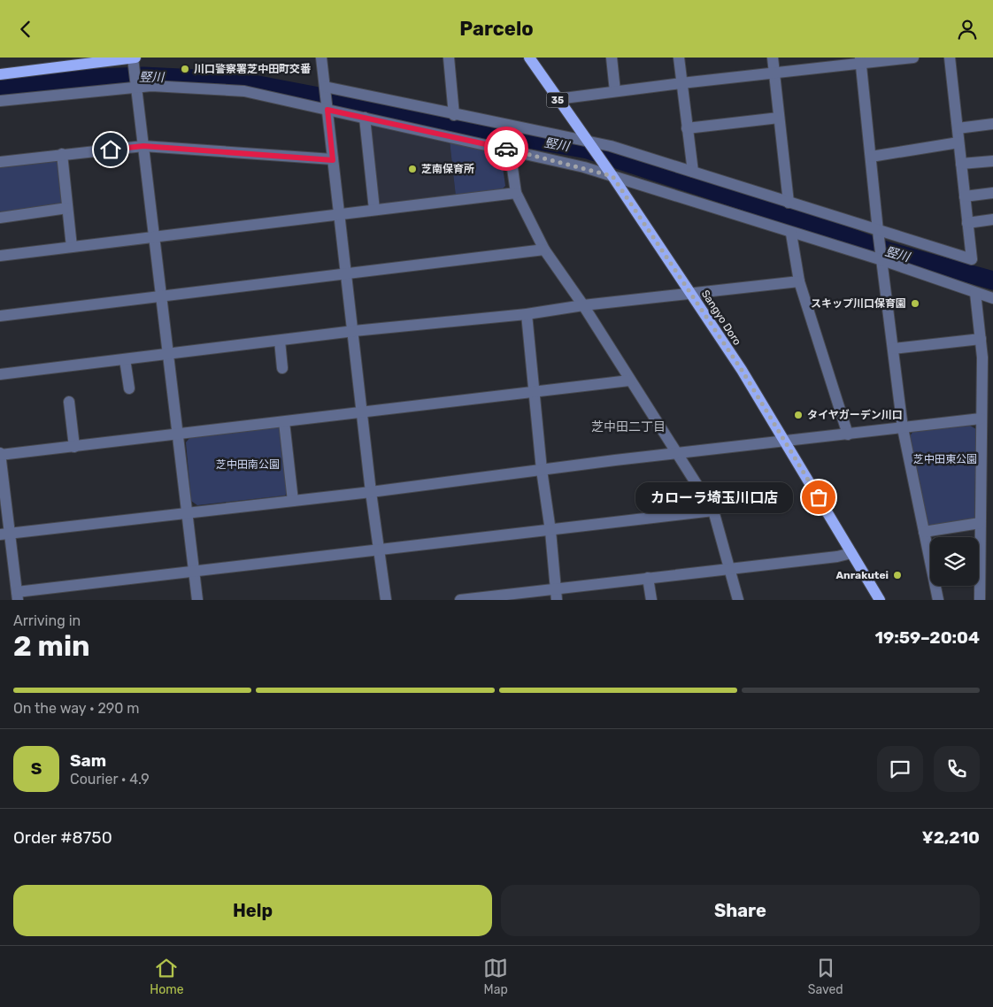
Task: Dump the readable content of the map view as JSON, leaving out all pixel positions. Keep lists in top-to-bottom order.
{
  "streets": {
    "main road": ["35", "Sangyo Doro"]
  },
  "districts": ["芝中田二丁目"],
  "water": ["竪川"],
  "parks": ["芝中田東公園", "芝中田南公園"],
  "places": [
    "川口警察署芝中田町交番",
    "芝南保育所",
    "スキップ川口保育園",
    "タイヤガーデン川口",
    "カローラ埼玉川口店",
    "Anrakutei"
  ],
  "page": {
    "header": "Parcelo",
    "bubble": "カローラ埼玉川口店",
    "heading": ["2 min", "Arriving in", "19:59–20:04"],
    "panel": [
      "Sam",
      "Courier · 4.9",
      "Order #8750",
      "¥2,210"
    ],
    "bar": "On the way · 290 m",
    "round": "S",
    "buttons": ["Help", "Share"],
    "tabs": ["Home", "Map", "Saved"]
  }
}
